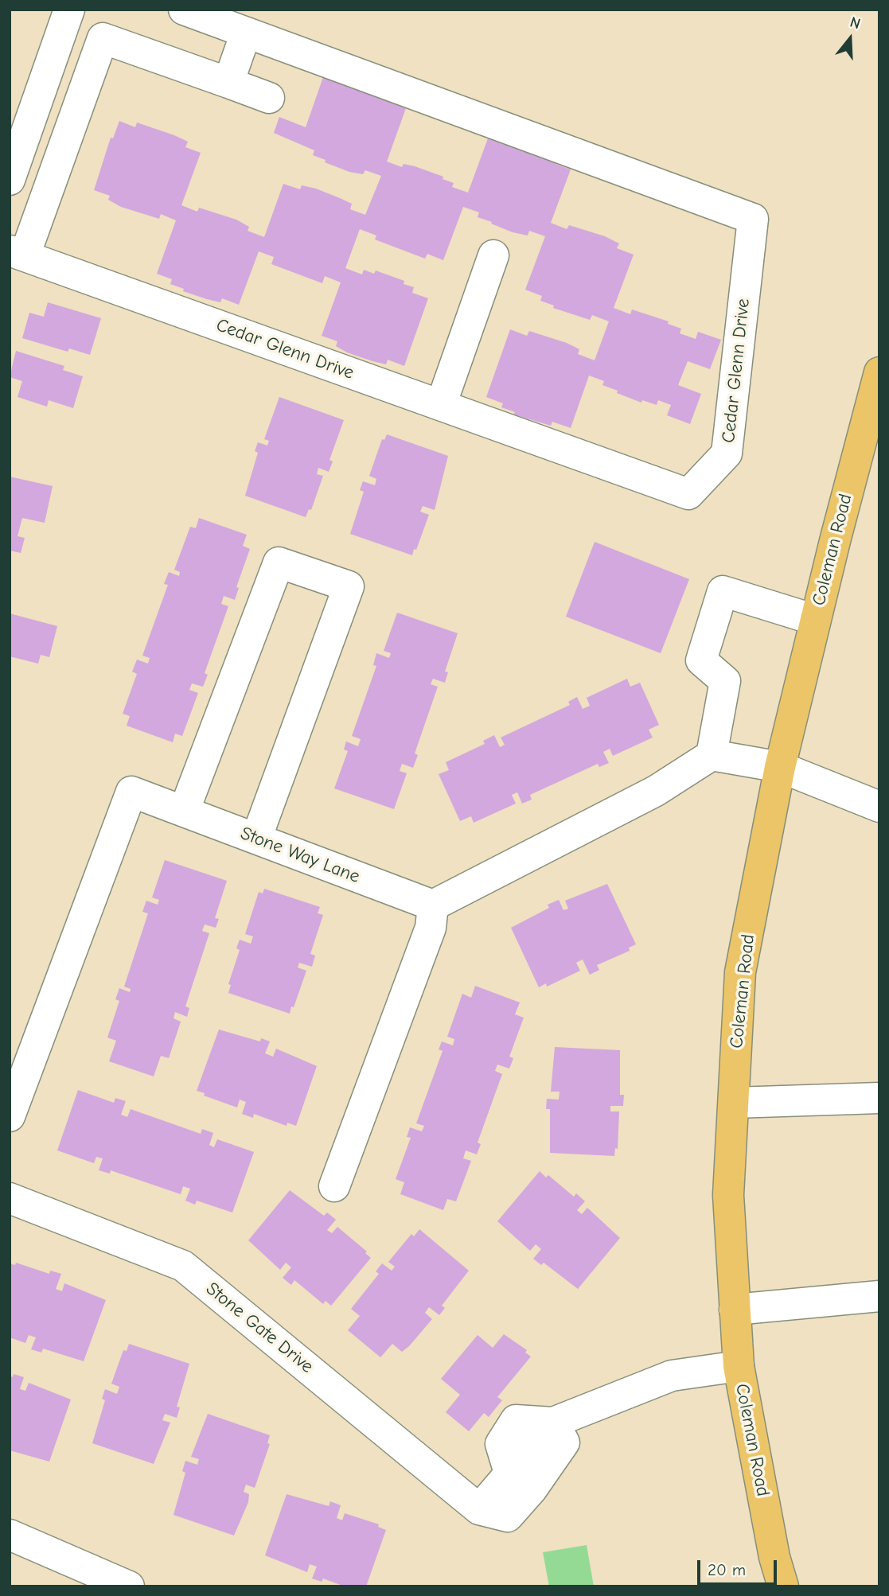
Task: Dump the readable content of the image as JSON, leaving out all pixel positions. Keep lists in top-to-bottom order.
{
  "streets": {
    "main road": ["Coleman Road"],
    "street": ["Cedar Glenn Drive", "Stone Way Lane", "Stone Gate Drive"]
  },
  "scale_bar": "20 m",
  "north": "top"
}
